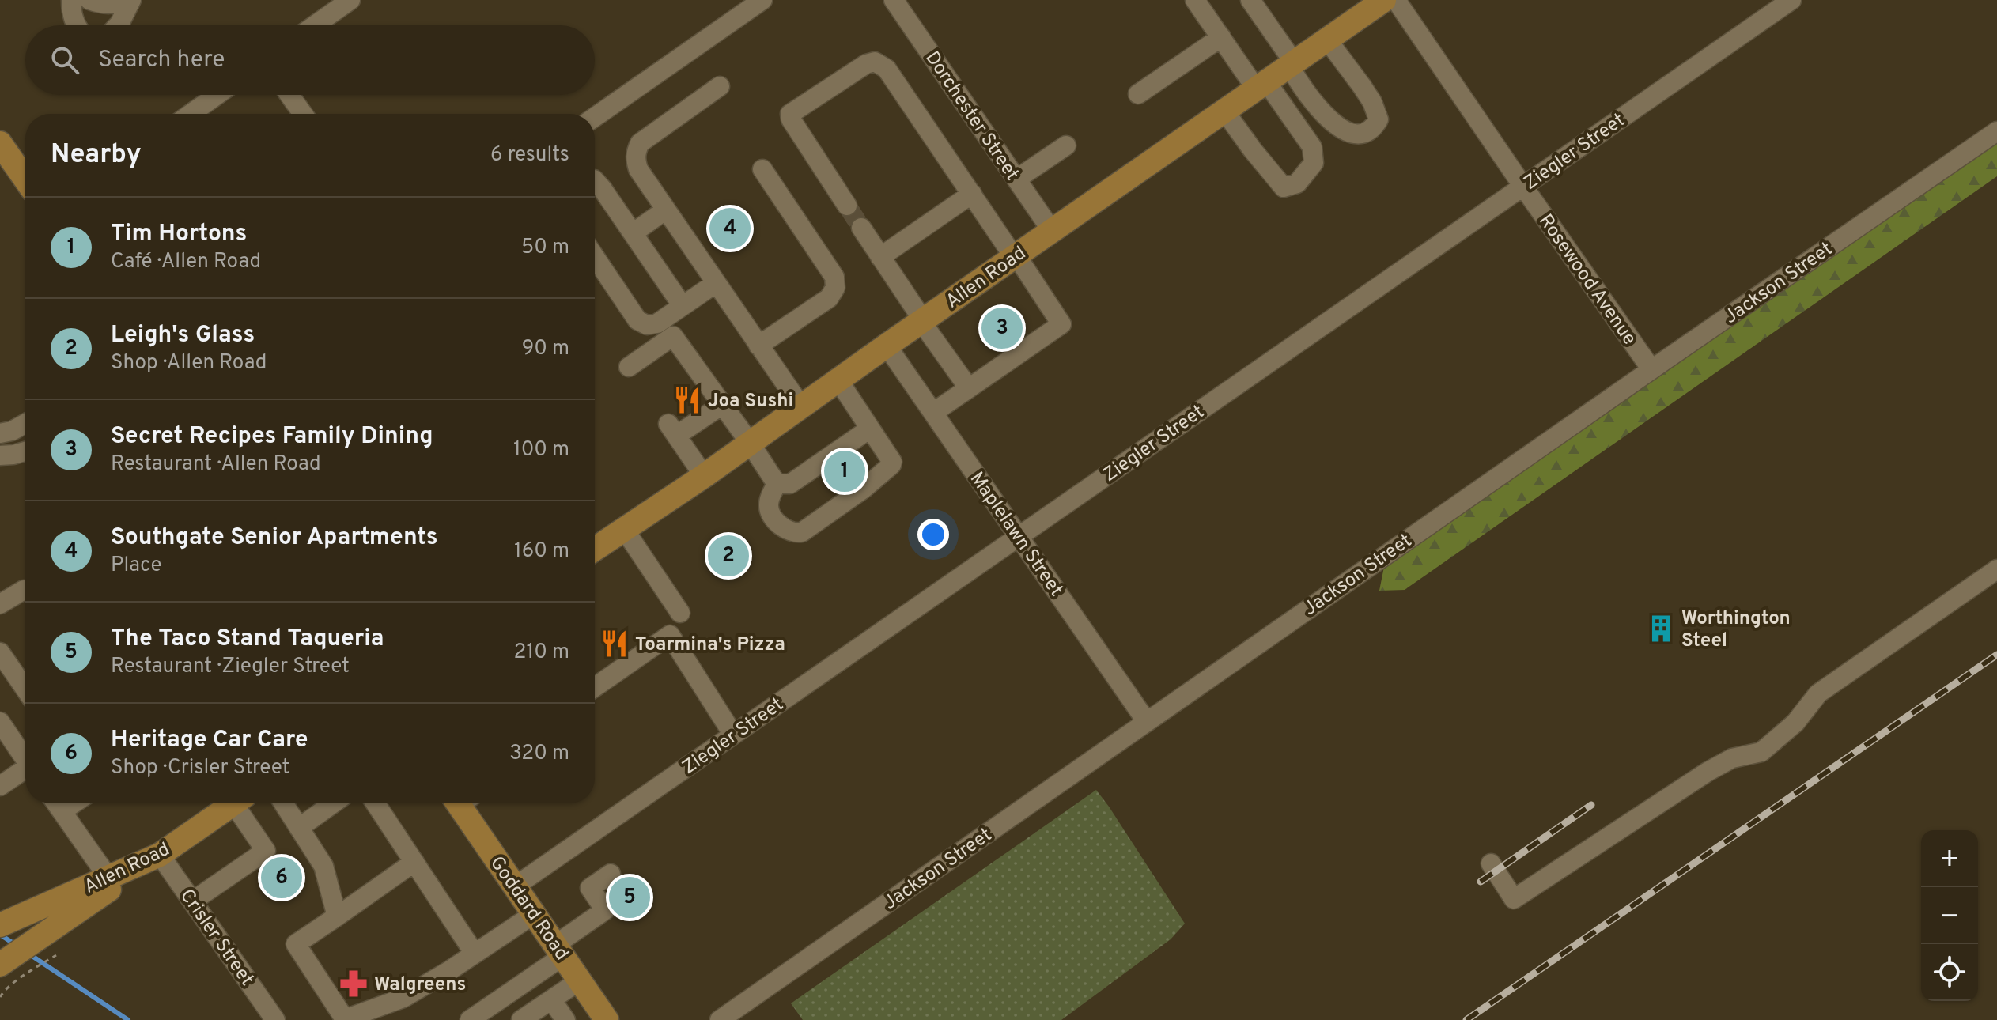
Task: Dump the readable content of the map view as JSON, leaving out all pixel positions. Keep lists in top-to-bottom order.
{
  "streets": {
    "main road": ["Allen Road", "Goddard Road"],
    "street": [
      "Dorchester Street",
      "Ziegler Street",
      "Rosewood Avenue",
      "Jackson Street",
      "Maplelawn Street",
      "Crisler Street"
    ]
  },
  "crossings": [
    ["Dorchester Street", "Allen Road"],
    ["Ziegler Street", "Rosewood Avenue"],
    ["Ziegler Street", "Maplelawn Street"],
    ["Ziegler Street", "Goddard Road"],
    ["Allen Road", "Maplelawn Street"],
    ["Allen Road", "Crisler Street"],
    ["Rosewood Avenue", "Jackson Street"],
    ["Jackson Street", "Maplelawn Street"]
  ],
  "places": {
    "restaurant": ["Joa Sushi", "Toarmina's Pizza"],
    "building": ["Worthington Steel"],
    "pharmacy": ["Walgreens"]
  },
  "page": {
    "search": "Search here",
    "heading": ["Nearby", "6 results"],
    "list": [
      {
        "mark": "1",
        "name": "Tim Hortons",
        "note": "Café · Allen Road",
        "value": "50 m"
      },
      {
        "mark": "2",
        "name": "Leigh's Glass",
        "note": "Shop · Allen Road",
        "value": "90 m"
      },
      {
        "mark": "3",
        "name": "Secret Recipes Family Dining",
        "note": "Restaurant · Allen Road",
        "value": "100 m"
      },
      {
        "mark": "4",
        "name": "Southgate Senior Apartments",
        "note": "Place",
        "value": "160 m"
      },
      {
        "mark": "5",
        "name": "The Taco Stand Taqueria",
        "note": "Restaurant · Ziegler Street",
        "value": "210 m"
      },
      {
        "mark": "6",
        "name": "Heritage Car Care",
        "note": "Shop · Crisler Street",
        "value": "320 m"
      }
    ],
    "pins": [
      "4",
      "3",
      "1",
      "2",
      "6",
      "5"
    ],
    "map_buttons": ["+", "−"]
  }
}
